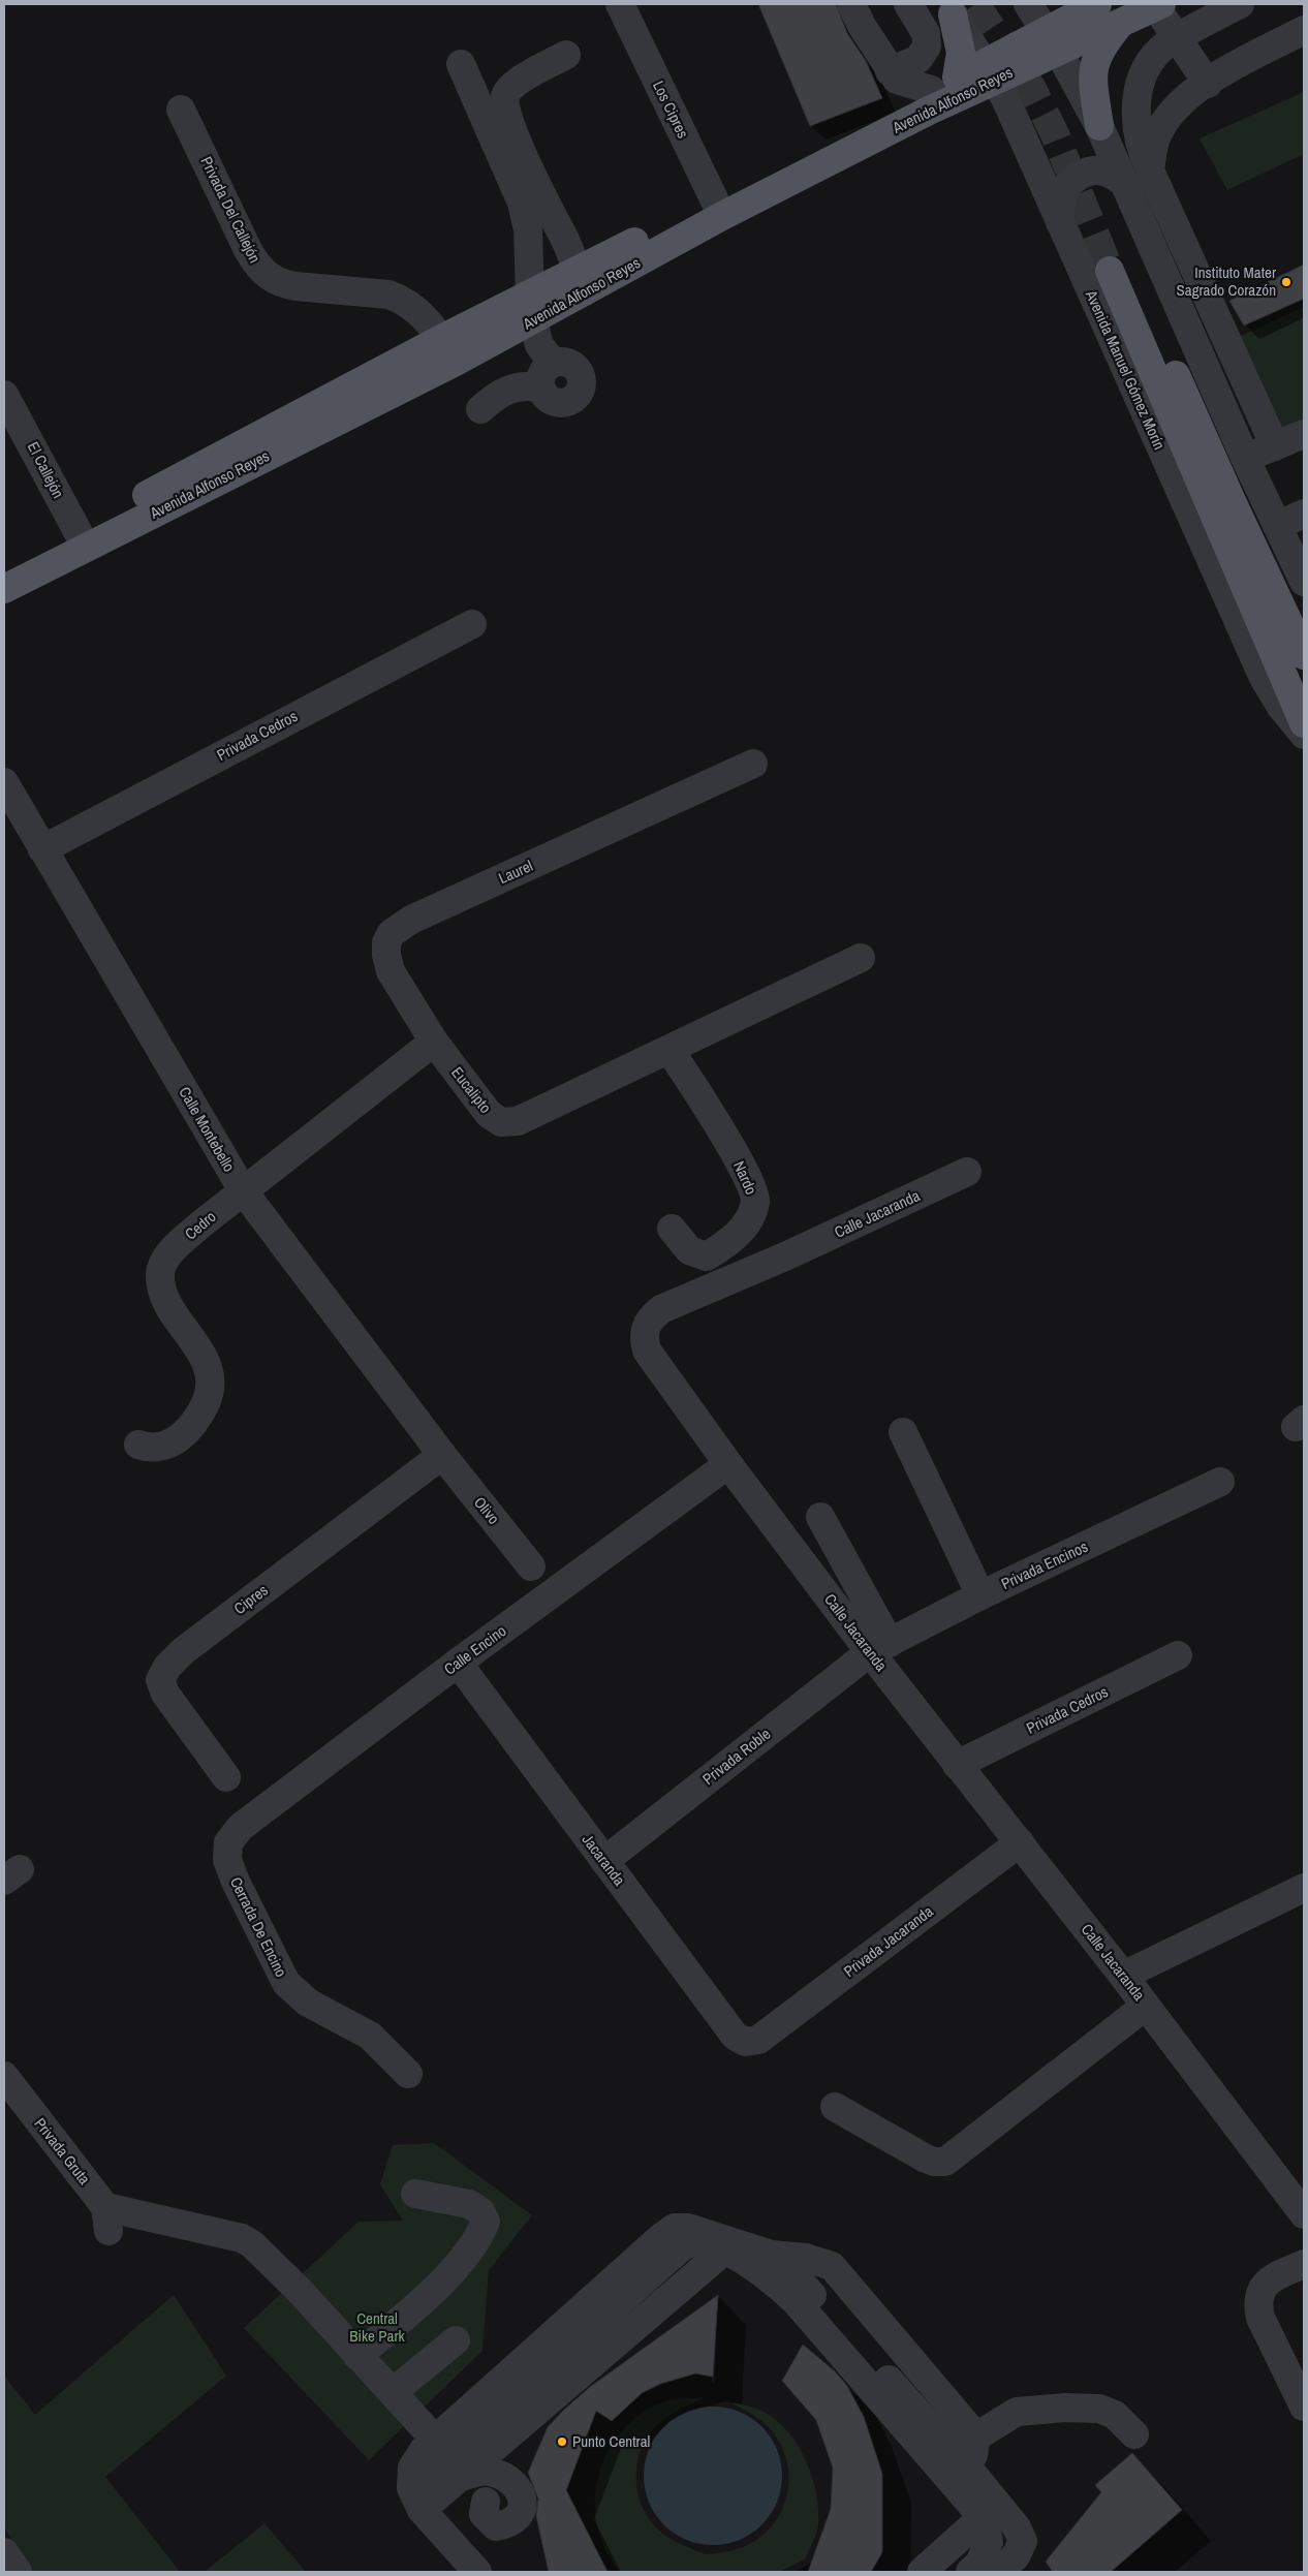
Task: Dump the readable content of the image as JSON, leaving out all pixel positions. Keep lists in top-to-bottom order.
{
  "streets": {
    "main road": ["Avenida Alfonso Reyes", "Avenida Manuel Gómez Morín"],
    "street": [
      "Los Cipres",
      "Privada Del Callejón",
      "El Callejón",
      "Privada Cedros",
      "Laurel",
      "Eucalipto",
      "Calle Montebello",
      "Nardo",
      "Calle Jacaranda",
      "Cedro",
      "Olivo",
      "Privada Encinos",
      "Cipres",
      "Calle Encino",
      "Privada Roble",
      "Jacaranda",
      "Cerrada De Encino",
      "Privada Jacaranda",
      "Privada Gruta"
    ]
  },
  "crossings": [
    ["Avenida Alfonso Reyes", "Los Cipres"],
    ["Avenida Alfonso Reyes", "Privada Del Callejón"],
    ["Avenida Alfonso Reyes", "Avenida Manuel Gómez Morín"],
    ["Avenida Alfonso Reyes", "El Callejón"],
    ["Privada Cedros", "Calle Montebello"],
    ["Privada Cedros", "Calle Jacaranda"],
    ["Laurel", "Eucalipto"],
    ["Laurel", "Cedro"],
    ["Eucalipto", "Nardo"],
    ["Eucalipto", "Cedro"],
    ["Calle Montebello", "Cedro"],
    ["Calle Montebello", "Olivo"],
    ["Calle Montebello", "Cipres"],
    ["Calle Jacaranda", "Privada Encinos"],
    ["Calle Jacaranda", "Calle Encino"],
    ["Calle Jacaranda", "Privada Roble"],
    ["Calle Jacaranda", "Privada Jacaranda"],
    ["Olivo", "Cipres"],
    ["Privada Encinos", "Privada Roble"],
    ["Calle Encino", "Jacaranda"],
    ["Calle Encino", "Cerrada De Encino"],
    ["Privada Roble", "Jacaranda"],
    ["Jacaranda", "Privada Jacaranda"]
  ],
  "parks": ["Central Bike Park"],
  "places": ["Instituto Mater Sagrado Corazón", "Punto Central"]
}
